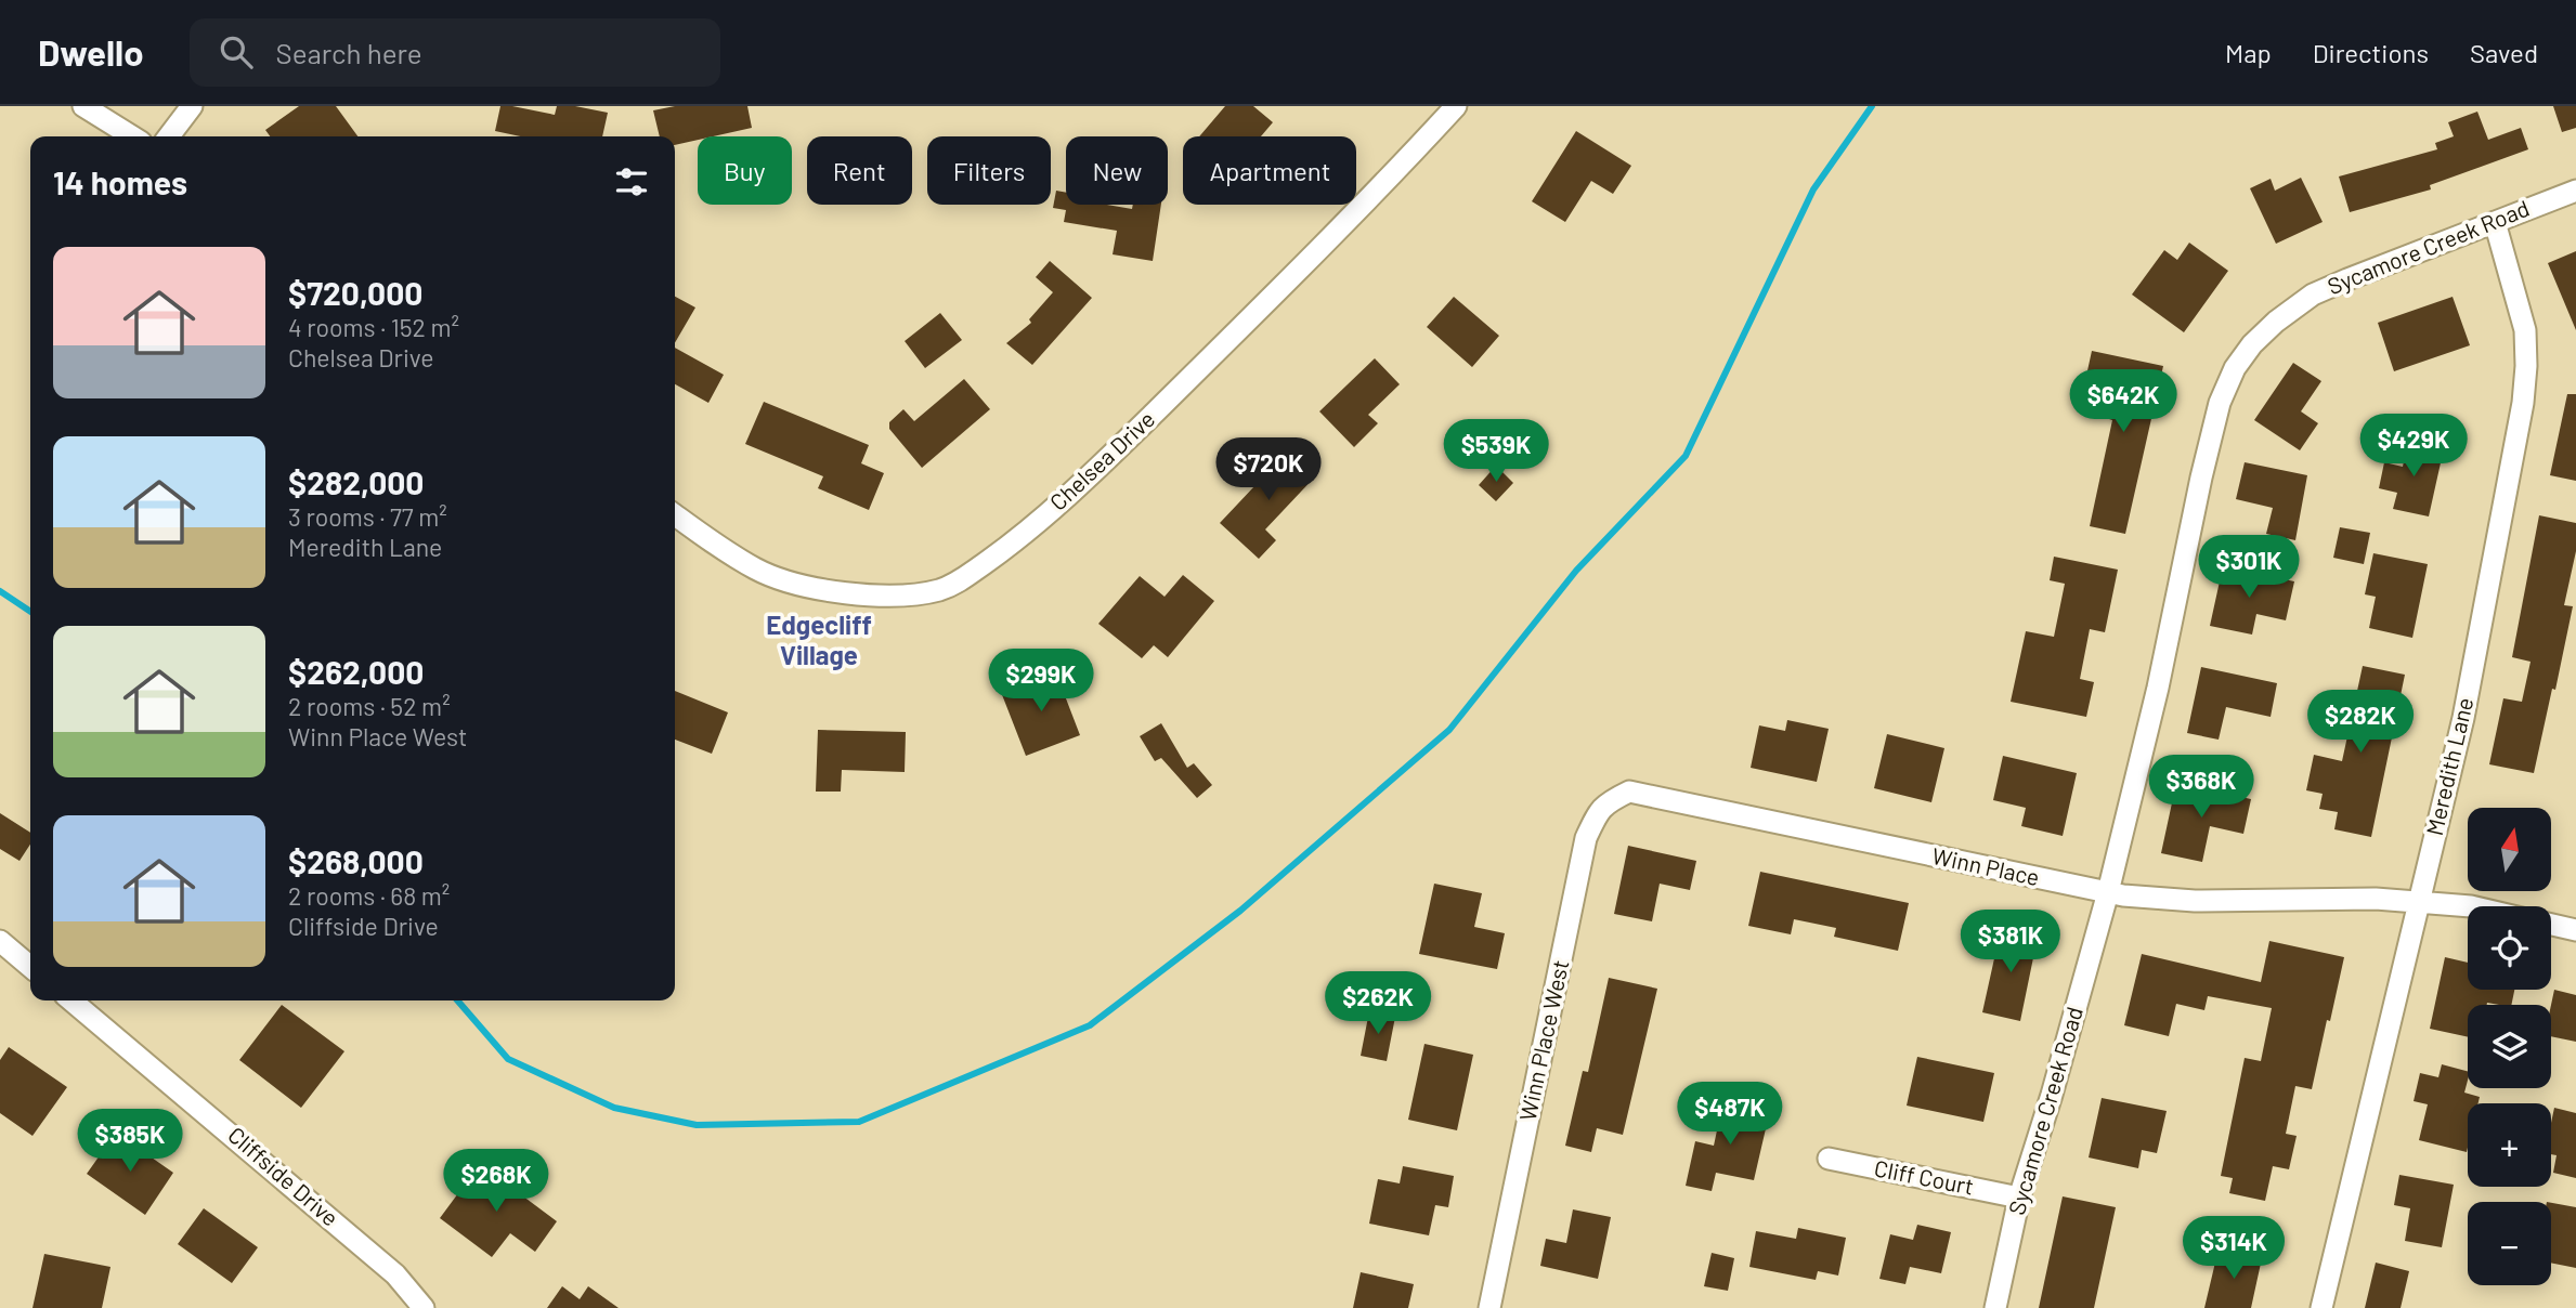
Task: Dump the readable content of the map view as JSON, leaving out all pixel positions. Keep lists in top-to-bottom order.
{
  "streets": {
    "street": [
      "Sycamore Creek Road",
      "Chelsea Drive",
      "Meredith Lane",
      "Winn Place",
      "Winn Place West",
      "Cliffside Drive",
      "Cliff Court"
    ]
  },
  "crossings": [
    ["Sycamore Creek Road", "Meredith Lane"],
    ["Sycamore Creek Road", "Winn Place"],
    ["Sycamore Creek Road", "Cliff Court"],
    ["Meredith Lane", "Winn Place"],
    ["Winn Place", "Winn Place West"]
  ],
  "districts": ["Edgecliff Village"],
  "north": "top",
  "page": {
    "header": "Dwello",
    "search": "Search here",
    "nav": ["Map", "Directions", "Saved"],
    "chip": [
      "Buy",
      "Rent",
      "Filters",
      "New",
      "Apartment"
    ],
    "heading": "14 homes",
    "list": [
      {
        "name": "$720,000",
        "note": "4 rooms · 152 m² · Chelsea Drive"
      },
      {
        "name": "$282,000",
        "note": "3 rooms · 77 m² · Meredith Lane"
      },
      {
        "name": "$262,000",
        "note": "2 rooms · 52 m² · Winn Place West"
      },
      {
        "name": "$268,000",
        "note": "2 rooms · 68 m² · Cliffside Drive"
      }
    ],
    "price": [
      "$642K",
      "$429K",
      "$539K",
      "$720K",
      "$301K",
      "$299K",
      "$282K",
      "$368K",
      "$381K",
      "$262K",
      "$487K",
      "$385K",
      "$268K",
      "$314K"
    ],
    "map_buttons": ["+", "−"]
  }
}
